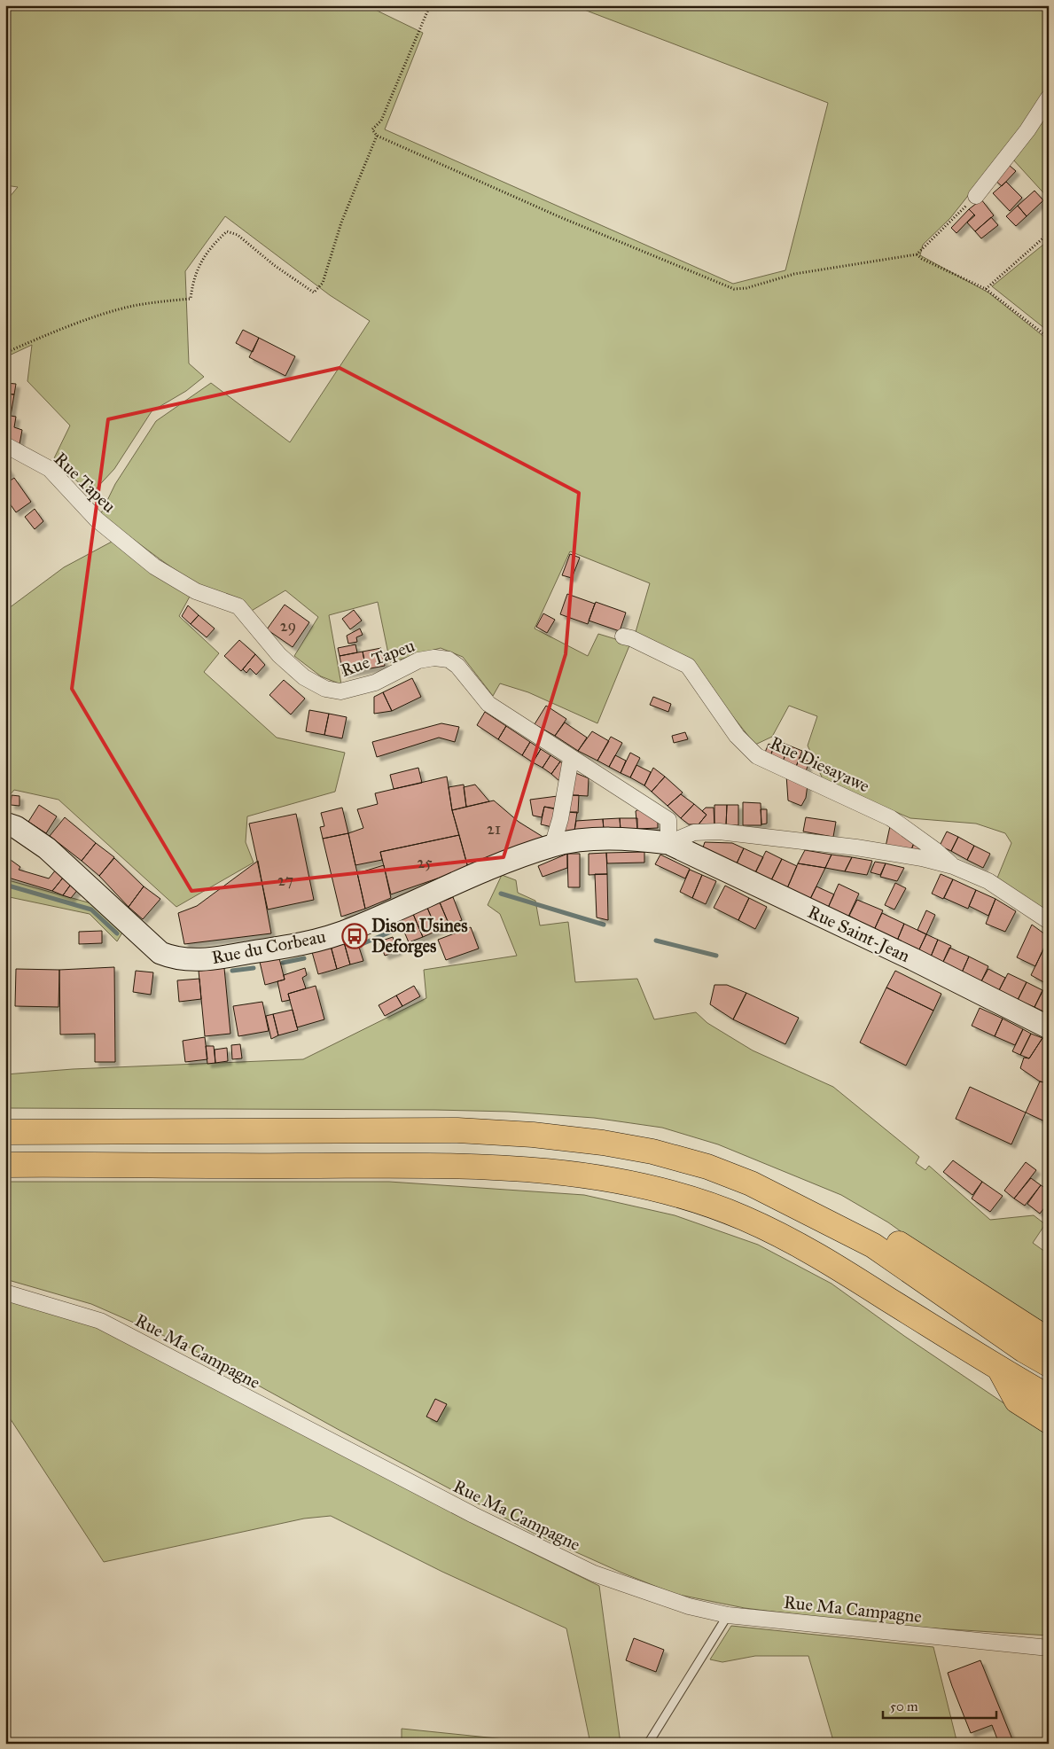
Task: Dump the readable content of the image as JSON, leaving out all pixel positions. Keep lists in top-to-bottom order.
{
  "streets": {
    "street": [
      "Rue Tapeu",
      "Rue Diesayawe",
      "Rue Saint-Jean",
      "Rue du Corbeau",
      "Rue Ma Campagne"
    ]
  },
  "crossings": [
    ["Rue Tapeu", "Rue Diesayawe"],
    ["Rue Tapeu", "Rue Saint-Jean"],
    ["Rue Tapeu", "Rue du Corbeau"],
    ["Rue Diesayawe", "Rue Saint-Jean"],
    ["Rue Diesayawe", "Rue du Corbeau"],
    ["Rue Saint-Jean", "Rue du Corbeau"]
  ],
  "places": {
    "bus stop": ["Dison Usines Deforges"]
  },
  "house_numbers": [
    "29",
    "21",
    "25",
    "27"
  ],
  "scale_bar": "50 m"
}
